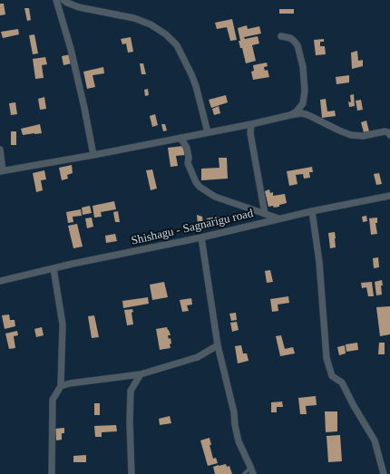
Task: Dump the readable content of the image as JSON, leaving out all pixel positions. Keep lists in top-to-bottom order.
{
  "streets": {
    "street": ["Shishagu - Sagnarigu road"]
  }
}
